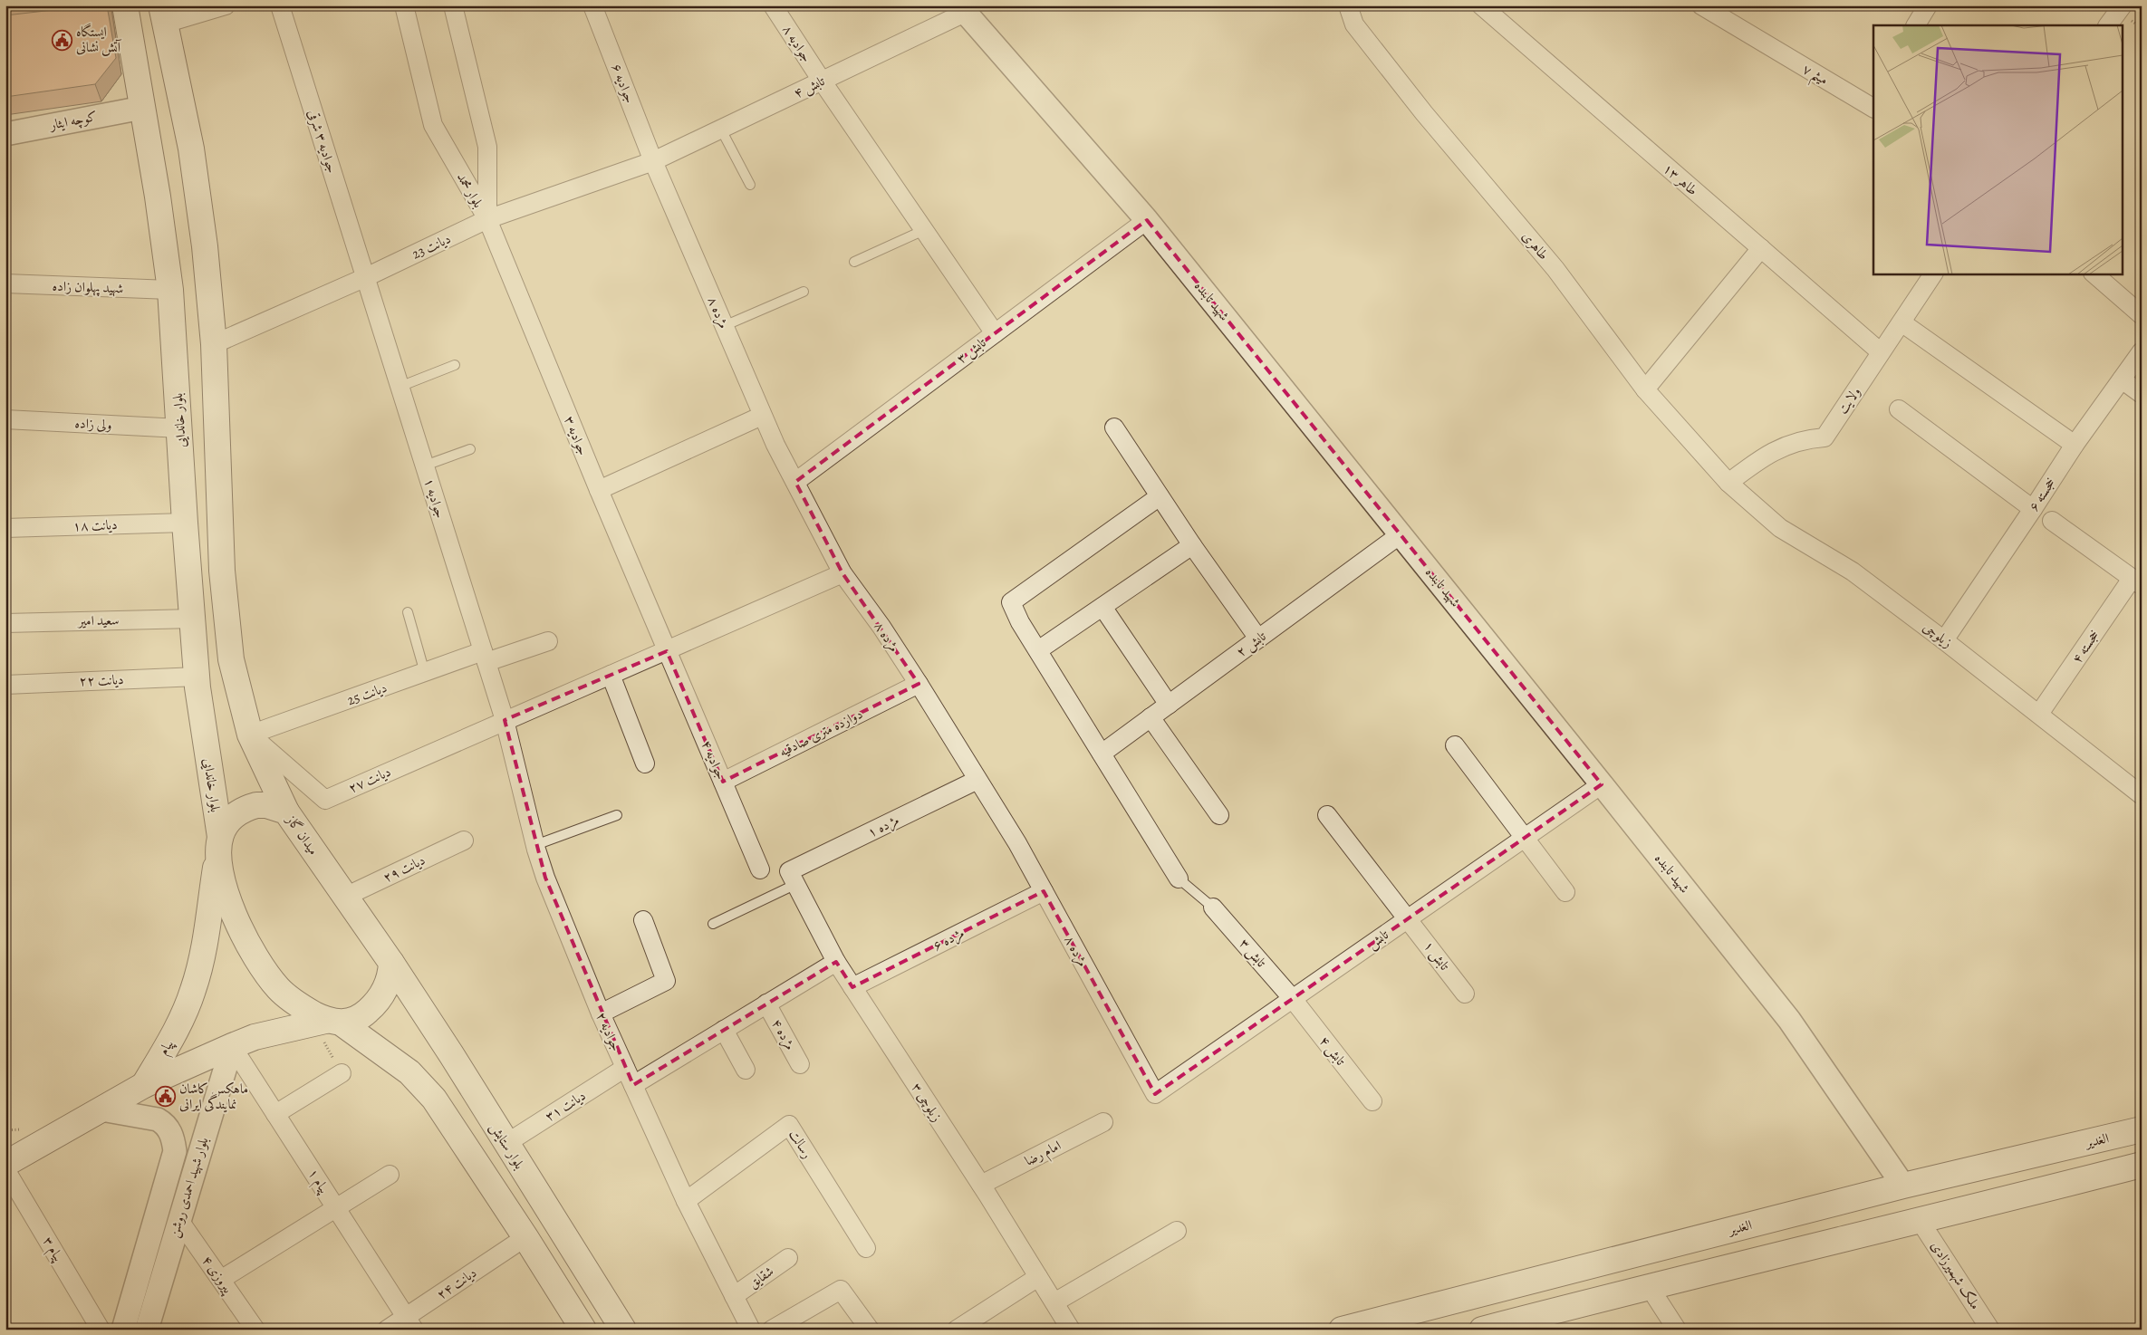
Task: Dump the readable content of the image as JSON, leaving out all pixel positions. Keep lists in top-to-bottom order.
{
  "streets": {
    "main road": [
      "بلوار خاندایی",
      "میدان گاز",
      "پیام",
      "الغدیر",
      "بلوار ستایش"
    ],
    "street": [
      "جوادیه ۸",
      "میثم ۷",
      "جوادیه ۶",
      "تابش ۴",
      "کوچه ایثار",
      "جوادیه ۳ شرقی",
      "طاهر ۱۳",
      "بلوار محمد",
      "طاهری",
      "دیانت 23",
      "شهید پهلوان زاده",
      "شهید تابنده",
      "مژده ۸",
      "تابش ۳",
      "ولایت",
      "ولی زاده",
      "جوادیه ۳",
      "خجسته ۶",
      "جوادیه ۱",
      "دیانت ۱۸",
      "سعید امیر",
      "زیلوچی",
      "تابش ۲",
      "خجسته ۴",
      "دیانت ۲۲",
      "دیانت 25",
      "دوازده متری صادقیه",
      "جوادیه ۴",
      "دیانت ۲۷",
      "مژده ۱",
      "دیانت ۲۹",
      "مژده ۶",
      "تابش",
      "تابش ۱",
      "جوادیه ۲",
      "مژده ۴",
      "زیلوچی ۳",
      "دیانت ۳۱",
      "رسالت",
      "امام رضا",
      "پیام ۱",
      "بلوار شهید احمدی روشن",
      "پیام ۳",
      "پیروزی ۴",
      "ملک شهمیرزادی",
      "شقایق",
      "دیانت ۲۴"
    ]
  },
  "crossings": [
    ["جوادیه ۸", "تابش ۴"],
    ["جوادیه ۸", "تابش ۳"],
    ["جوادیه ۶", "تابش ۴"],
    ["جوادیه ۶", "دیانت 23"],
    ["جوادیه ۶", "مژده ۸"],
    ["تابش ۴", "دیانت 23"],
    ["تابش ۴", "شهید تابنده"],
    ["تابش ۴", "مژده ۸"],
    ["تابش ۴", "تابش ۳"],
    ["تابش ۴", "تابش"],
    ["کوچه ایثار", "بلوار خاندایی"],
    ["جوادیه ۳ شرقی", "دیانت 23"],
    ["جوادیه ۳ شرقی", "جوادیه ۱"],
    ["طاهر ۱۳", "ولایت"],
    ["بلوار محمد", "دیانت 23"],
    ["بلوار محمد", "جوادیه ۳"],
    ["طاهری", "ولایت"],
    ["طاهری", "زیلوچی"],
    ["دیانت 23", "مژده ۸"],
    ["دیانت 23", "جوادیه ۳"],
    ["دیانت 23", "جوادیه ۱"],
    ["شهید پهلوان زاده", "بلوار خاندایی"],
    ["شهید تابنده", "تابش ۳"],
    ["شهید تابنده", "تابش ۲"],
    ["شهید تابنده", "تابش"],
    ["شهید تابنده", "الغدیر"],
    ["مژده ۸", "تابش ۳"],
    ["مژده ۸", "دوازده متری صادقیه"],
    ["مژده ۸", "مژده ۱"],
    ["مژده ۸", "مژده ۶"],
    ["مژده ۸", "تابش"],
    ["تابش ۳", "تابش"],
    ["ولایت", "زیلوچی"],
    ["بلوار خاندایی", "ولی زاده"],
    ["بلوار خاندایی", "دیانت ۱۸"],
    ["بلوار خاندایی", "سعید امیر"],
    ["بلوار خاندایی", "دیانت ۲۲"],
    ["بلوار خاندایی", "میدان گاز"],
    ["بلوار خاندایی", "پیام"],
    ["جوادیه ۳", "جوادیه ۴"],
    ["خجسته ۶", "زیلوچی"],
    ["جوادیه ۱", "دیانت 25"],
    ["جوادیه ۱", "دیانت ۲۷"],
    ["جوادیه ۱", "جوادیه ۲"],
    ["زیلوچی", "خجسته ۴"],
    ["دیانت 25", "دیانت ۲۷"],
    ["دوازده متری صادقیه", "جوادیه ۴"],
    ["دیانت ۲۷", "جوادیه ۲"],
    ["مژده ۱", "زیلوچی ۳"],
    ["میدان گاز", "دیانت ۲۹"],
    ["میدان گاز", "پیام"],
    ["میدان گاز", "بلوار ستایش"],
    ["مژده ۶", "زیلوچی ۳"],
    ["تابش", "تابش ۱"],
    ["جوادیه ۲", "دیانت ۳۱"],
    ["جوادیه ۲", "رسالت"],
    ["جوادیه ۲", "شقایق"],
    ["زیلوچی ۳", "امام رضا"],
    ["دیانت ۳۱", "بلوار ستایش"],
    ["پیام ۱", "بلوار شهید احمدی روشن"],
    ["پیام ۱", "دیانت ۲۴"],
    ["بلوار شهید احمدی روشن", "پیروزی ۴"]
  ],
  "places": {
    "public building": ["ایستگاه آتش نشانی", "ماهکس کاشان نمایندگی ایرانی"]
  }
}
